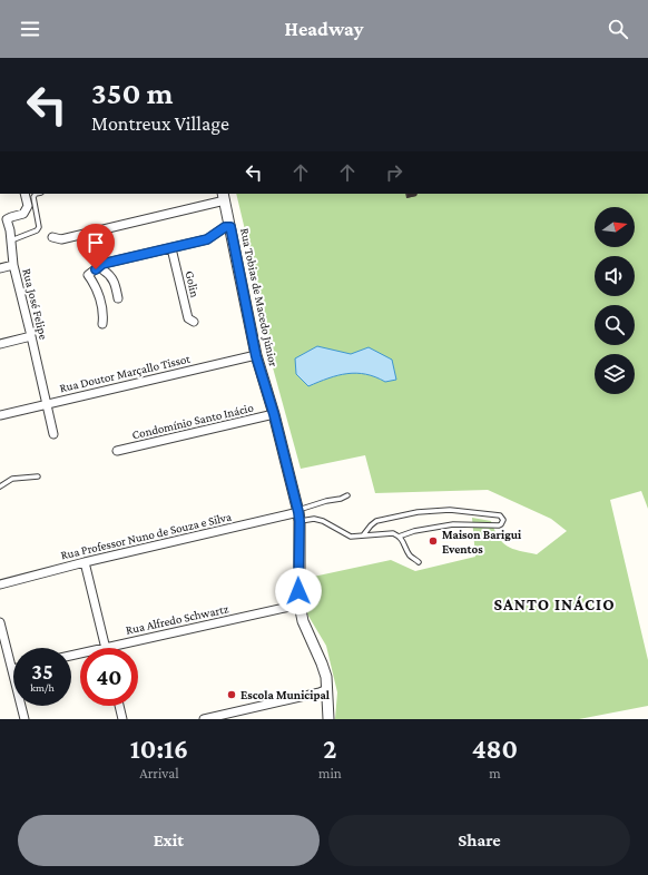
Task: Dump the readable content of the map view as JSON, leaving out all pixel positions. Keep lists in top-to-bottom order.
{
  "streets": {
    "street": [
      "Golin",
      "Rua Tobias de Macedo Júnior",
      "Rua José Felipe",
      "Rua Doutor Marçallo Tissot",
      "Condomínio Santo Inácio",
      "Rua Professor Nuno de Souza e Silva",
      "Rua Alfredo Schwartz"
    ]
  },
  "crossings": [
    ["Rua Tobias de Macedo Júnior", "Rua Doutor Marçallo Tissot"],
    ["Rua Tobias de Macedo Júnior", "Condomínio Santo Inácio"],
    ["Rua Tobias de Macedo Júnior", "Rua Professor Nuno de Souza e Silva"],
    ["Rua Tobias de Macedo Júnior", "Rua Alfredo Schwartz"],
    ["Rua José Felipe", "Rua Doutor Marçallo Tissot"]
  ],
  "districts": ["SANTO INÁCIO"],
  "places": ["Maison Barigui Eventos", "Escola Municipal"],
  "north": "right",
  "page": {
    "header": "Headway",
    "turn": ["350 m", "Montreux Village"],
    "speed": "35 km/h",
    "limit": "40",
    "eta": [
      "10:16",
      "Arrival",
      "2",
      "min",
      "480",
      "m"
    ],
    "buttons": ["Exit", "Share"]
  }
}
